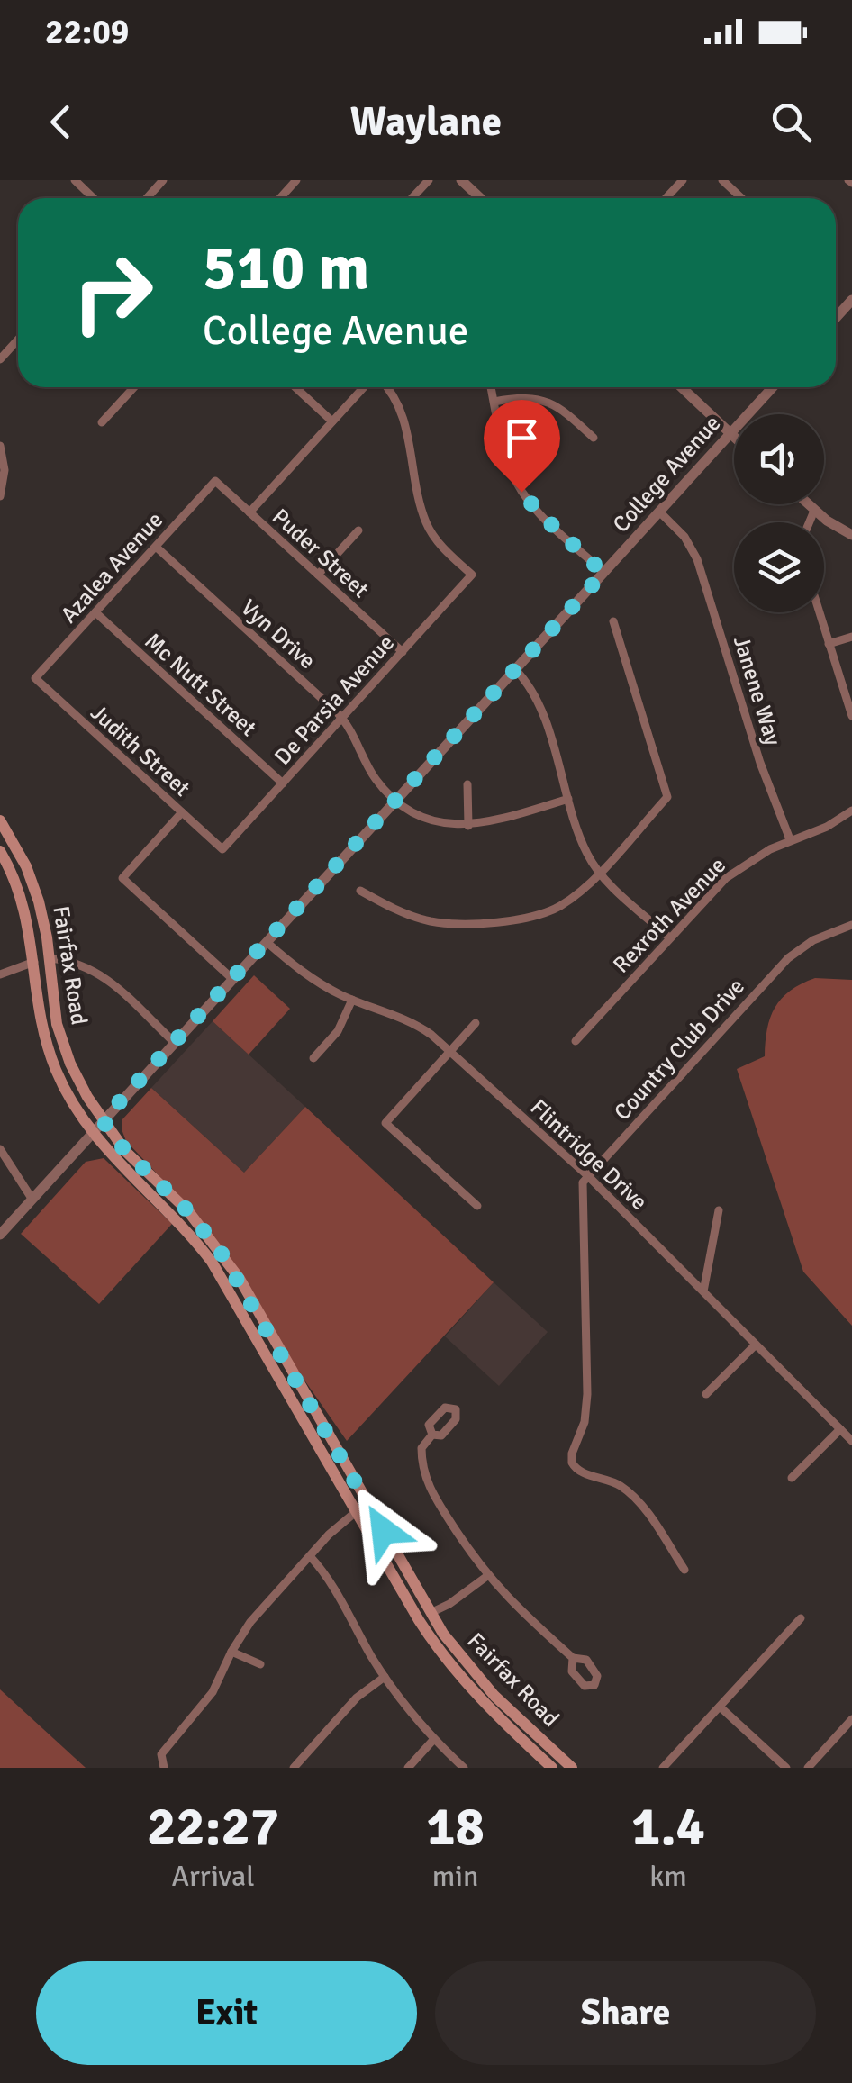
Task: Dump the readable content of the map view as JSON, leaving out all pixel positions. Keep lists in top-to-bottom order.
{
  "streets": {
    "main road": ["Fairfax Road"],
    "street": [
      "College Avenue",
      "Puder Street",
      "Azalea Avenue",
      "Vyn Drive",
      "Mc Nutt Street",
      "Janene Way",
      "De Parsia Avenue",
      "Judith Street",
      "Rexroth Avenue",
      "Country Club Drive",
      "Flintridge Drive"
    ]
  },
  "crossings": [
    ["College Avenue", "Vyn Drive"],
    ["College Avenue", "Janene Way"],
    ["College Avenue", "Fairfax Road"],
    ["College Avenue", "Flintridge Drive"],
    ["Puder Street", "Azalea Avenue"],
    ["Puder Street", "De Parsia Avenue"],
    ["Azalea Avenue", "Vyn Drive"],
    ["Azalea Avenue", "Mc Nutt Street"],
    ["Azalea Avenue", "Judith Street"],
    ["Vyn Drive", "De Parsia Avenue"],
    ["Mc Nutt Street", "De Parsia Avenue"],
    ["Janene Way", "Rexroth Avenue"],
    ["De Parsia Avenue", "Judith Street"],
    ["Country Club Drive", "Flintridge Drive"]
  ],
  "page": {
    "status": "22:09",
    "header": "Waylane",
    "turn": ["510 m", "College Avenue"],
    "eta": [
      "22:27",
      "Arrival",
      "18",
      "min",
      "1.4",
      "km"
    ],
    "buttons": ["Exit", "Share"]
  }
}
